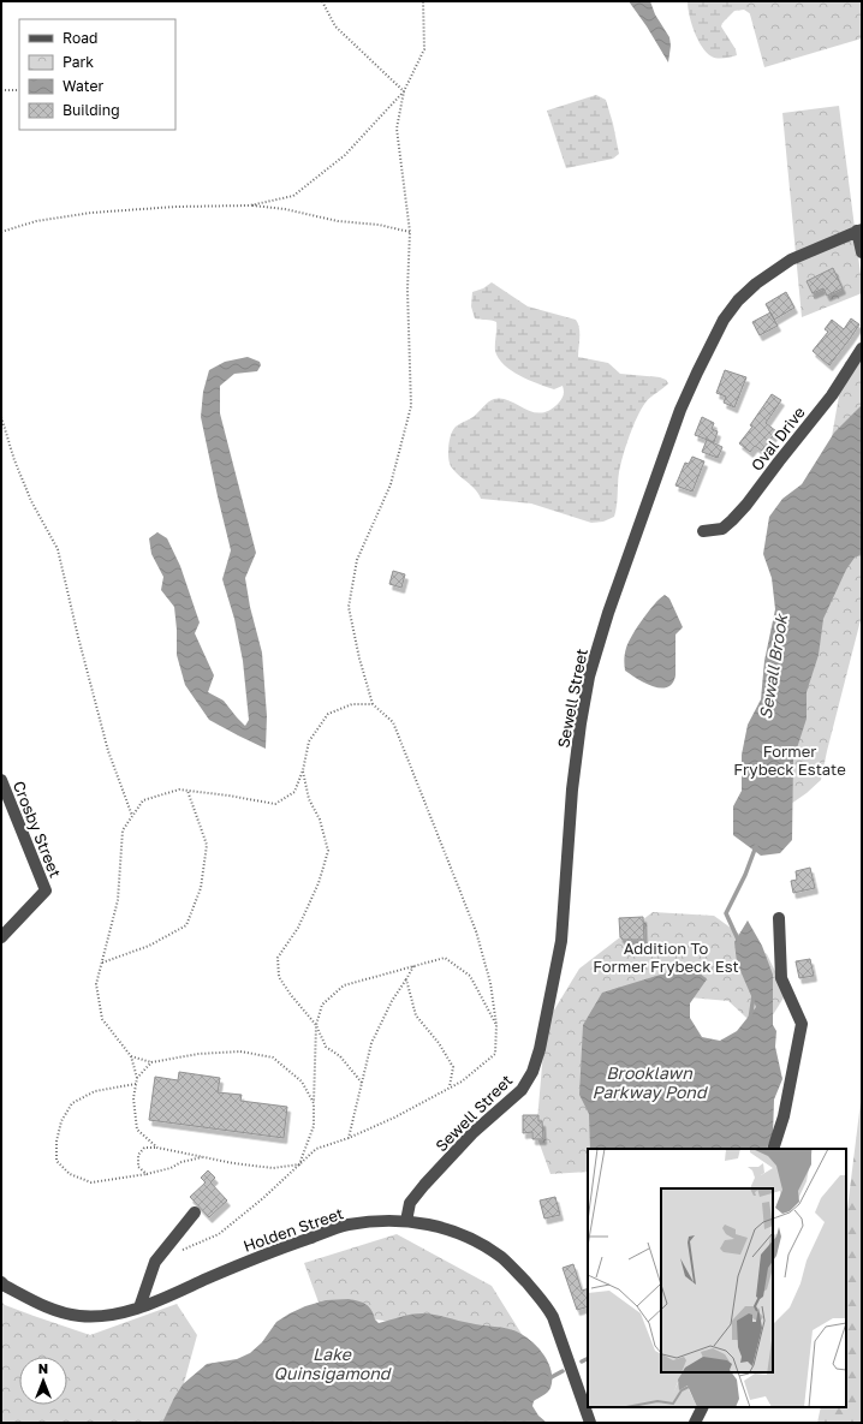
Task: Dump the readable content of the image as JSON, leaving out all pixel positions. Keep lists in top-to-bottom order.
{
  "streets": {
    "street": [
      "Oval Drive",
      "Sewell Street",
      "Crosby Street",
      "Holden Street"
    ]
  },
  "crossings": [
    ["Sewell Street", "Holden Street"]
  ],
  "water": ["Sewall Brook", "Brooklawn Parkway Pond", "Lake Quinsigamond"],
  "parks": ["Former Frybeck Estate", "Addition To Former Frybeck Est"],
  "legend": [
    "Road",
    "Park",
    "Water",
    "Building"
  ],
  "north": "top"
}
